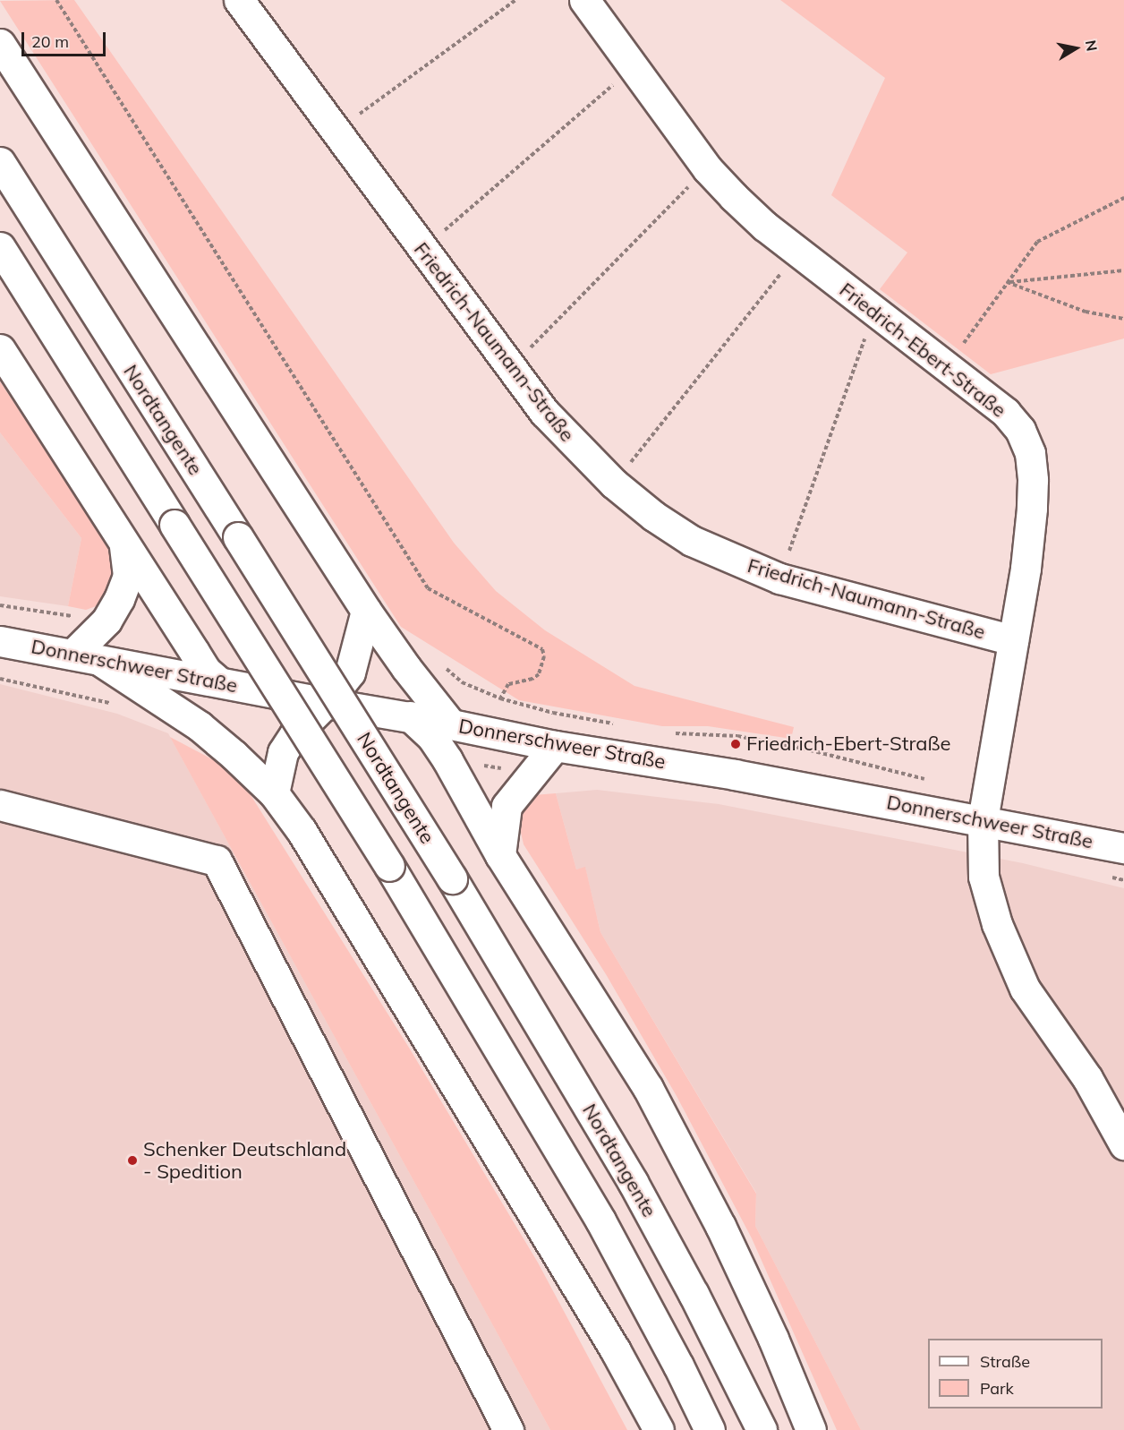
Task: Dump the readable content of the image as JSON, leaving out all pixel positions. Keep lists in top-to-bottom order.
{
  "streets": {
    "main road": [
      "Friedrich-Naumann-Straße",
      "Friedrich-Ebert-Straße",
      "Nordtangente",
      "Donnerschweer Straße"
    ]
  },
  "crossings": [
    ["Friedrich-Naumann-Straße", "Friedrich-Ebert-Straße"],
    ["Friedrich-Ebert-Straße", "Donnerschweer Straße"]
  ],
  "places": ["Friedrich-Ebert-Straße", "Schenker Deutschland - Spedition"],
  "legend": ["Straße", "Park"],
  "scale_bar": "20 m",
  "north": "right"
}
